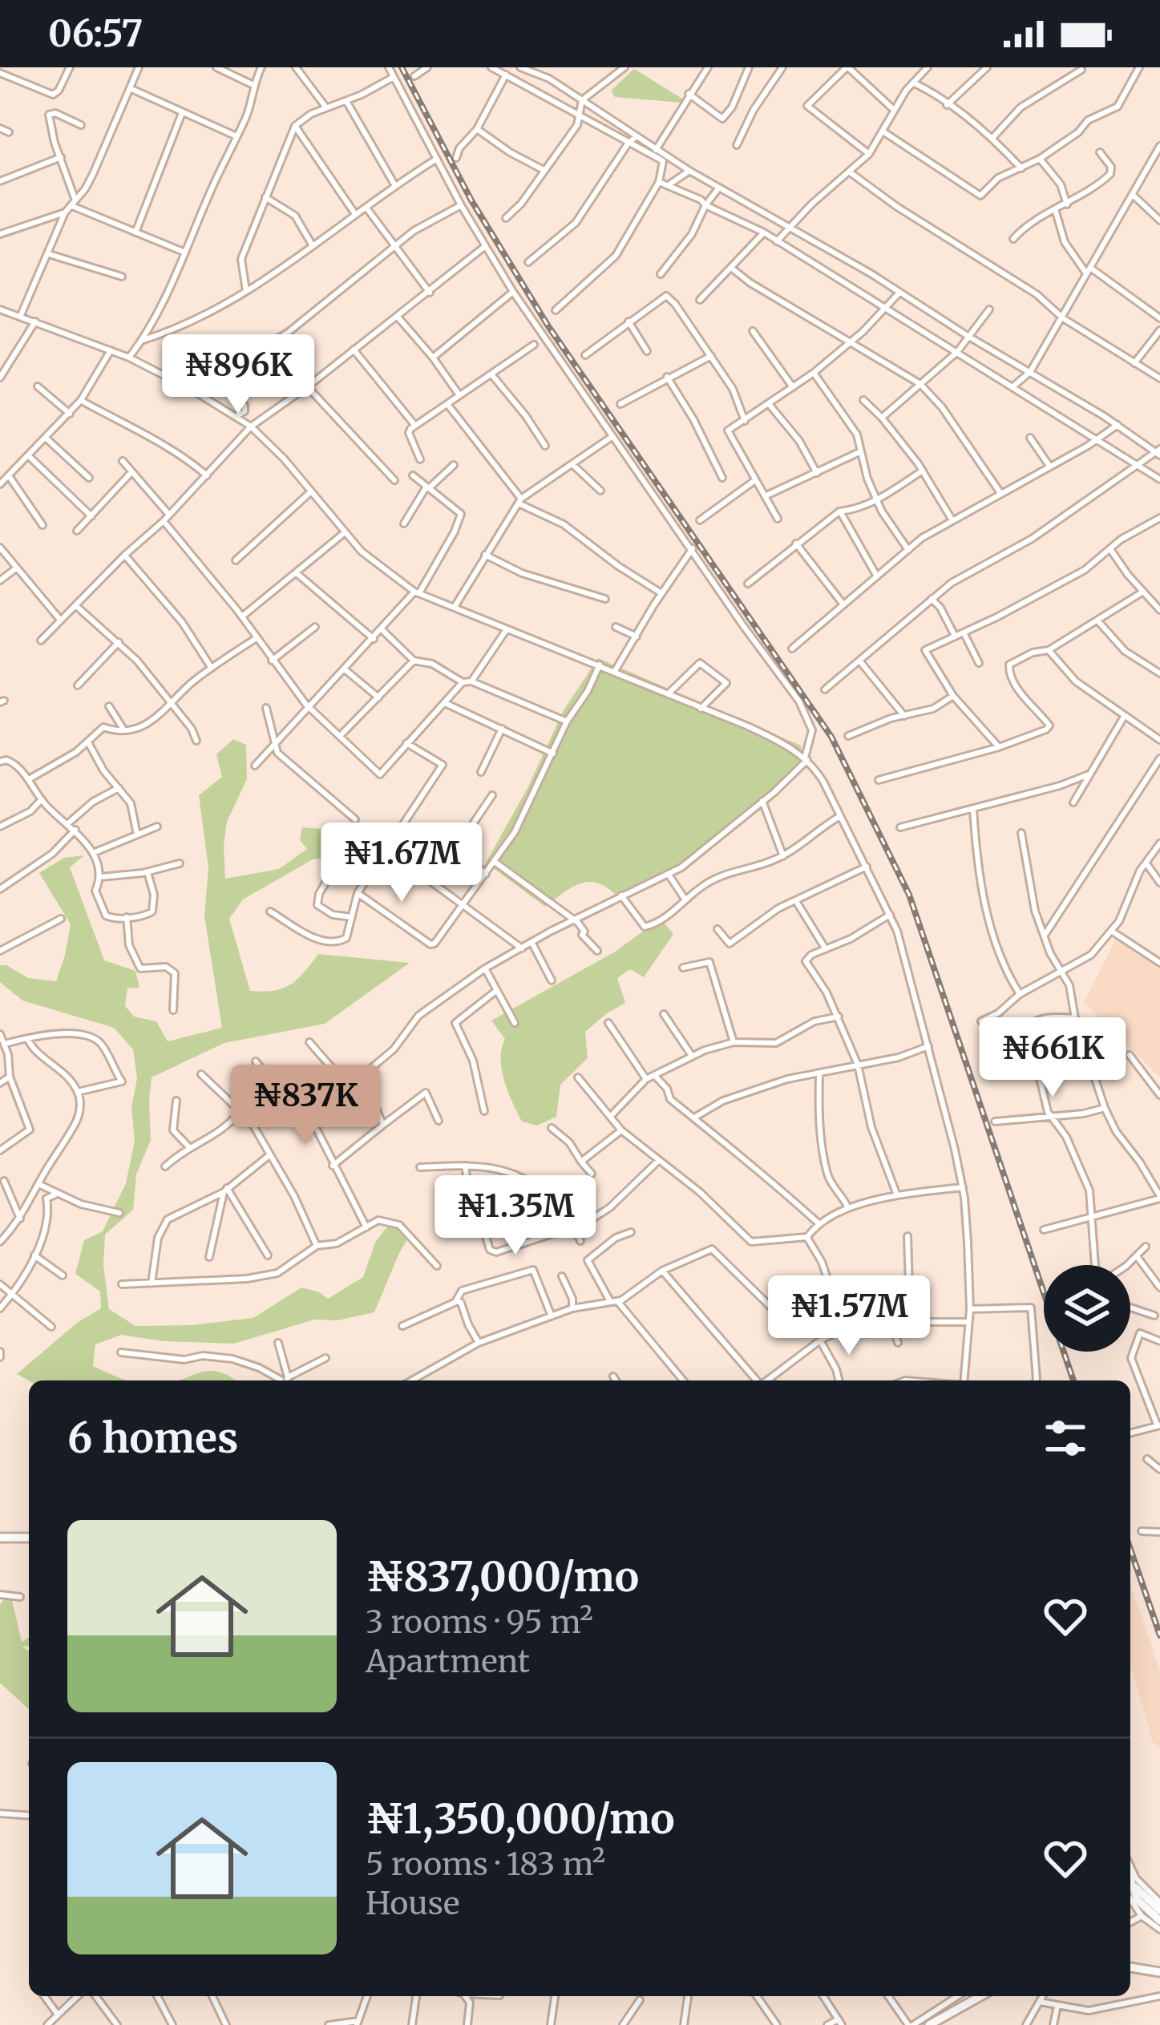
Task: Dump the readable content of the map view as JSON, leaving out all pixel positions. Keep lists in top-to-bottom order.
{
  "page": {
    "status": "06:57",
    "price": [
      "₦896K",
      "₦1.67M",
      "₦661K",
      "₦837K",
      "₦1.35M",
      "₦1.57M"
    ],
    "heading": "6 homes",
    "list": [
      {
        "name": "₦837,000/mo",
        "note": "3 rooms · 95 m² · Apartment"
      },
      {
        "name": "₦1,350,000/mo",
        "note": "5 rooms · 183 m² · House"
      }
    ]
  }
}
